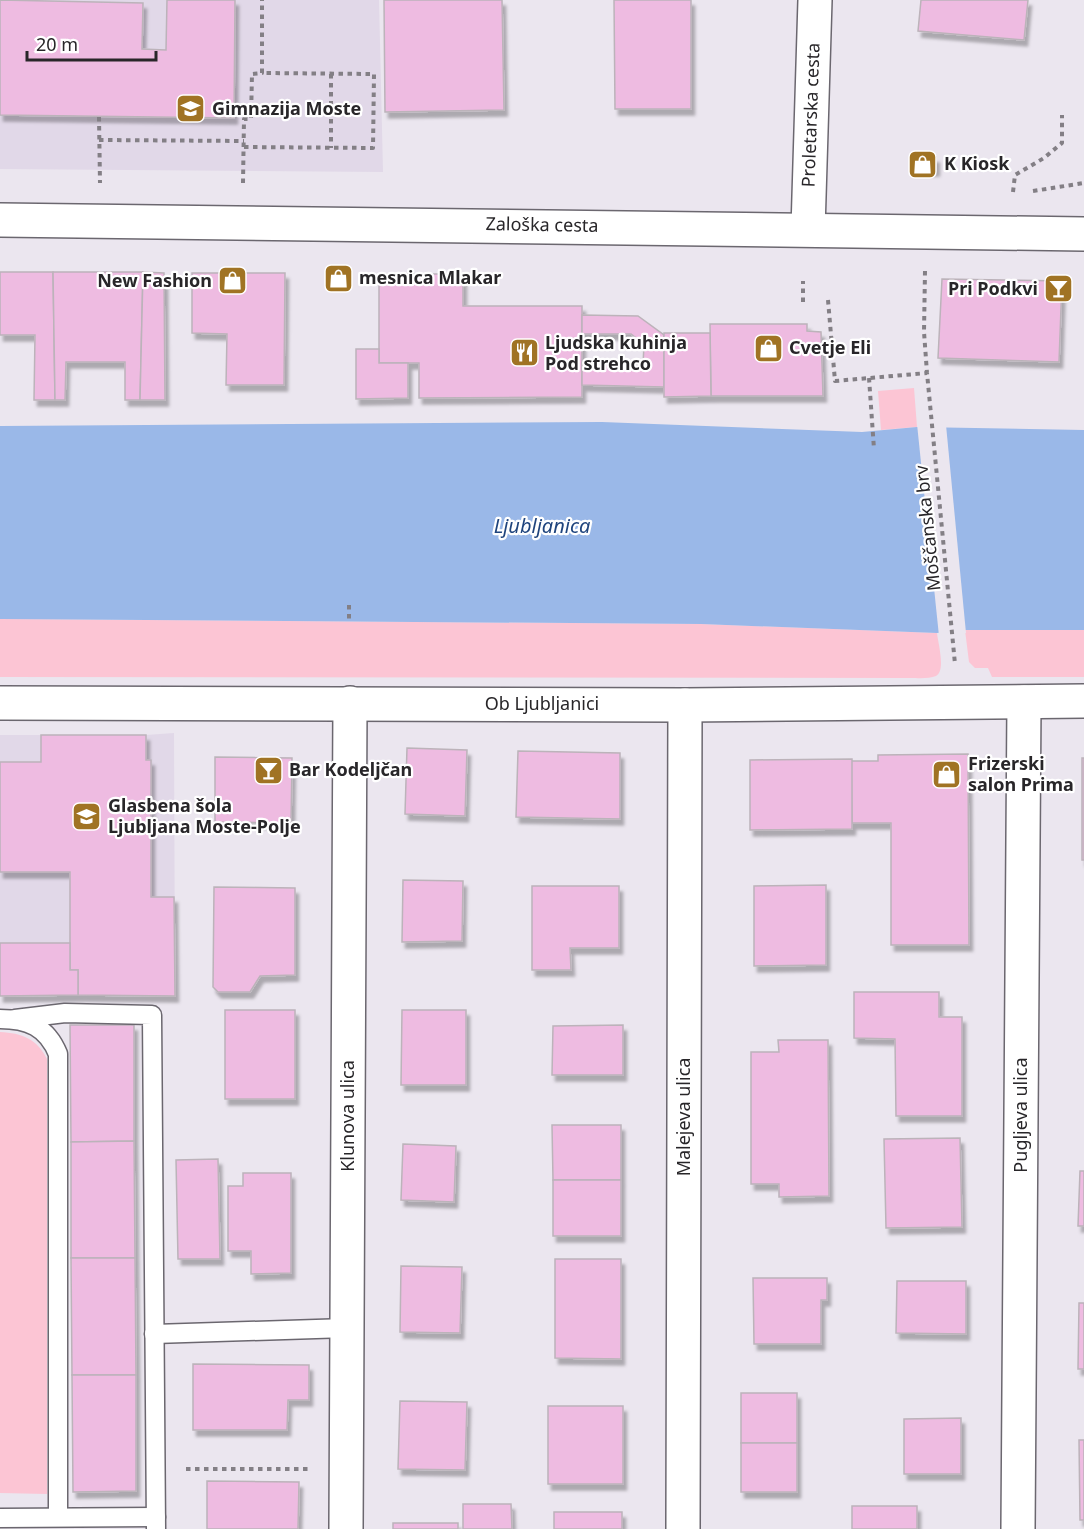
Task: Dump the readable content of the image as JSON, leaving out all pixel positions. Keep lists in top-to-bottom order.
{
  "streets": {
    "street": [
      "Proletarska cesta",
      "Zaloška cesta",
      "Ob Ljubljanici",
      "Pugljeva ulica",
      "Klunova ulica",
      "Malejeva ulica"
    ],
    "path": ["Moščanska brv"]
  },
  "crossings": [
    ["Proletarska cesta", "Zaloška cesta"],
    ["Ob Ljubljanici", "Pugljeva ulica"],
    ["Ob Ljubljanici", "Klunova ulica"],
    ["Ob Ljubljanici", "Malejeva ulica"]
  ],
  "water": ["Ljubljanica"],
  "places": {
    "school or university": ["Gimnazija Moste", "Glasbena šola Ljubljana Moste-Polje"],
    "shop": [
      "K Kiosk",
      "mesnica Mlakar",
      "New Fashion",
      "Cvetje Eli",
      "Frizerski salon Prima"
    ],
    "bar": ["Pri Podkvi", "Bar Kodeljčan"],
    "restaurant": ["Ljudska kuhinja Pod strehco"]
  },
  "scale_bar": "20 m"
}
